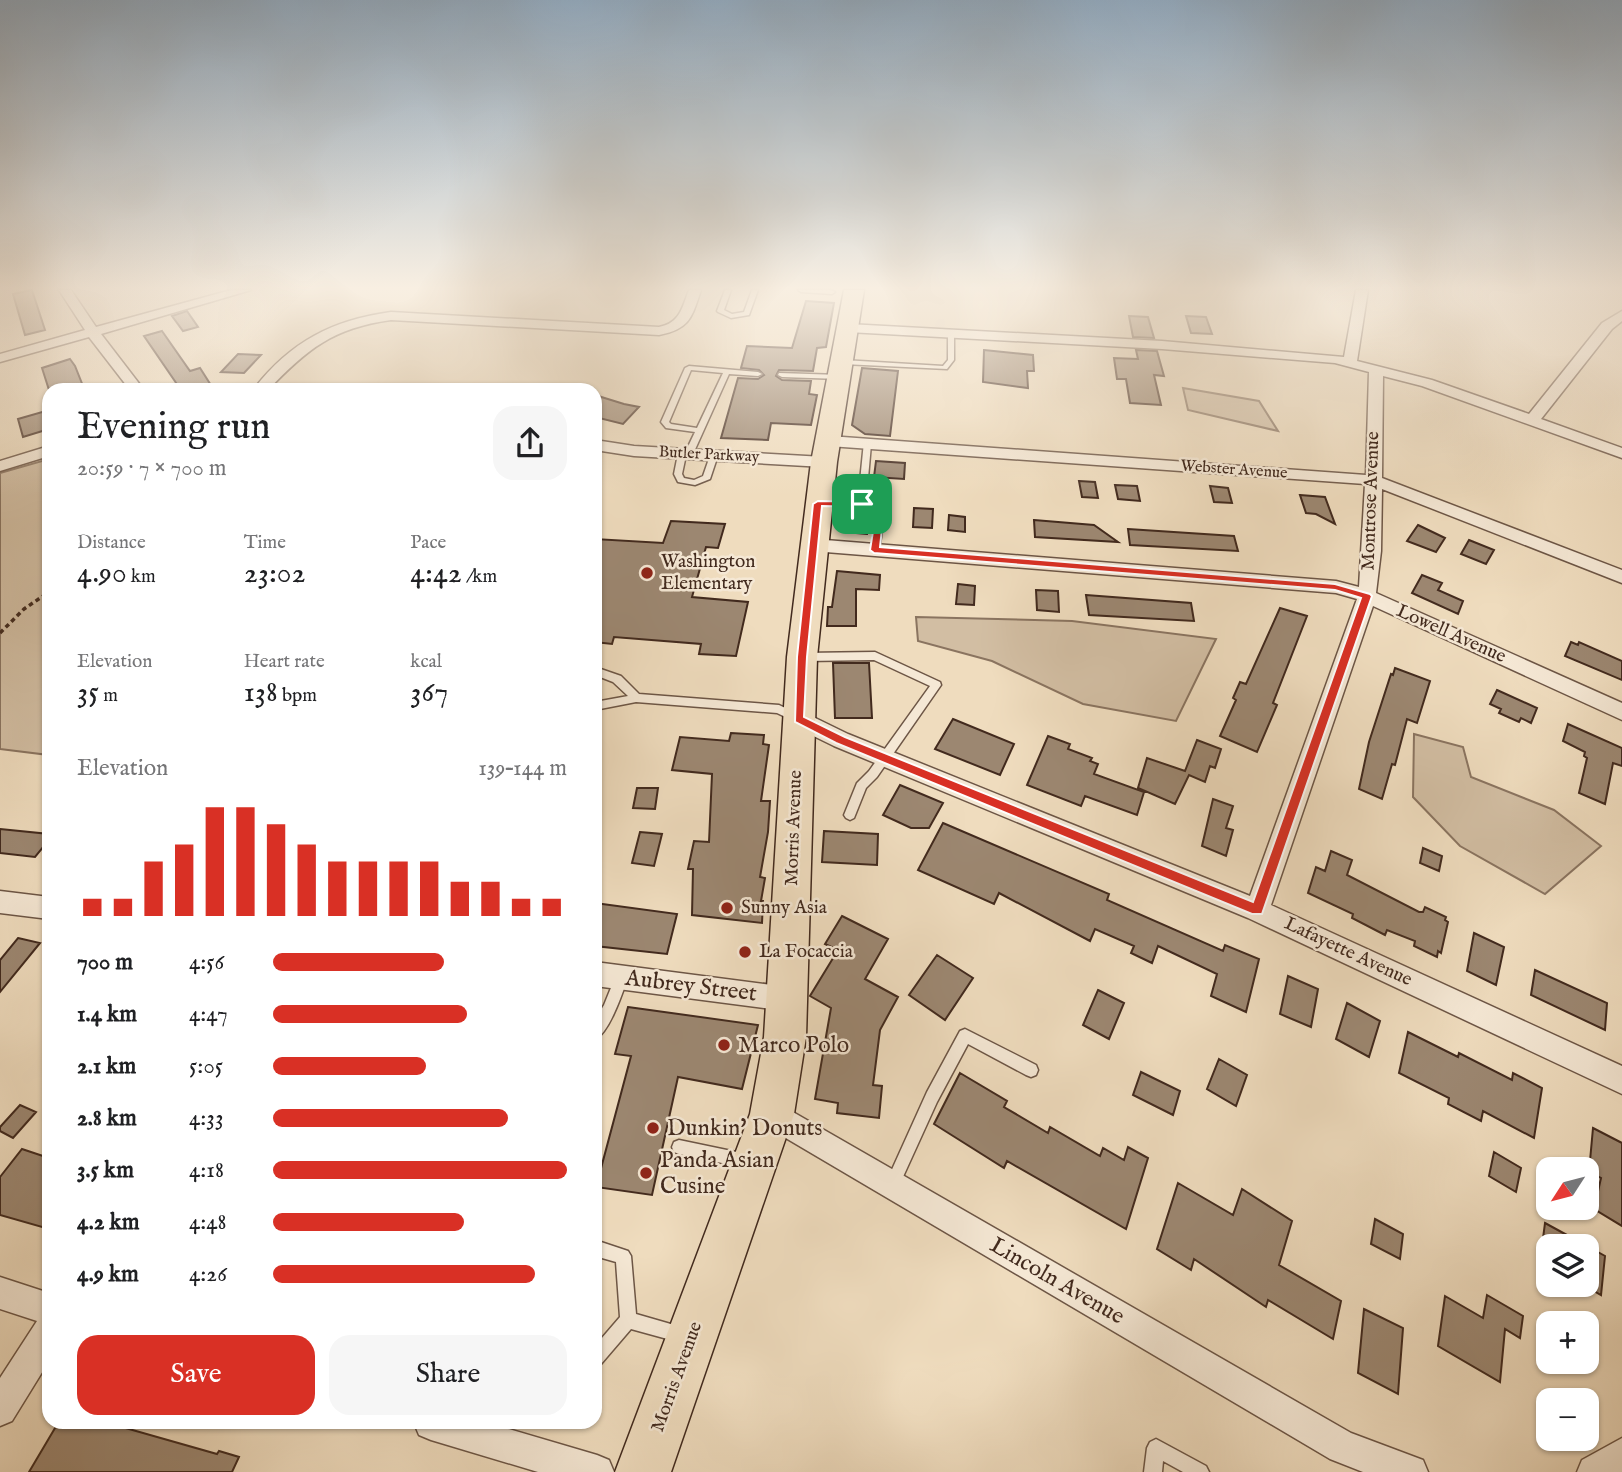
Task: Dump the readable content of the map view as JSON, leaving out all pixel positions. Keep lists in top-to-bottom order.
{
  "streets": {
    "main road": ["Morris Avenue"],
    "street": [
      "Butler Parkway",
      "Webster Avenue",
      "Montrose Avenue",
      "Lowell Avenue",
      "Lafayette Avenue",
      "Aubrey Street",
      "Lincoln Avenue"
    ]
  },
  "crossings": [
    ["Butler Parkway", "Webster Avenue"],
    ["Butler Parkway", "Morris Avenue"],
    ["Webster Avenue", "Montrose Avenue"],
    ["Webster Avenue", "Morris Avenue"],
    ["Montrose Avenue", "Lowell Avenue"],
    ["Montrose Avenue", "Lafayette Avenue"],
    ["Lowell Avenue", "Morris Avenue"],
    ["Morris Avenue", "Lafayette Avenue"],
    ["Morris Avenue", "Aubrey Street"],
    ["Morris Avenue", "Lincoln Avenue"]
  ],
  "places": [
    "Washington Elementary",
    "Sunny Asia",
    "La Focaccia",
    "Marco Polo",
    "Dunkin' Donuts",
    "Panda Asian Cusine"
  ],
  "north": "bottom left",
  "page": {
    "heading": ["Evening run", "20:59 · 7 × 700 m"],
    "stats": [
      ["Distance", "4.90 km"],
      ["Time", "23:02"],
      ["Pace", "4:42 /km"],
      ["Elevation", "35 m"],
      ["Heart rate", "138 bpm"],
      ["kcal", "367"]
    ],
    "chart": ["Elevation", "139–144 m"],
    "list": [
      {
        "name": "700 m",
        "note": "4:56"
      },
      {
        "name": "1.4 km",
        "note": "4:47"
      },
      {
        "name": "2.1 km",
        "note": "5:05"
      },
      {
        "name": "2.8 km",
        "note": "4:33"
      },
      {
        "name": "3.5 km",
        "note": "4:18"
      },
      {
        "name": "4.2 km",
        "note": "4:48"
      },
      {
        "name": "4.9 km",
        "note": "4:26"
      }
    ],
    "map_buttons": ["+", "−"],
    "buttons": ["Save", "Share"]
  }
}
